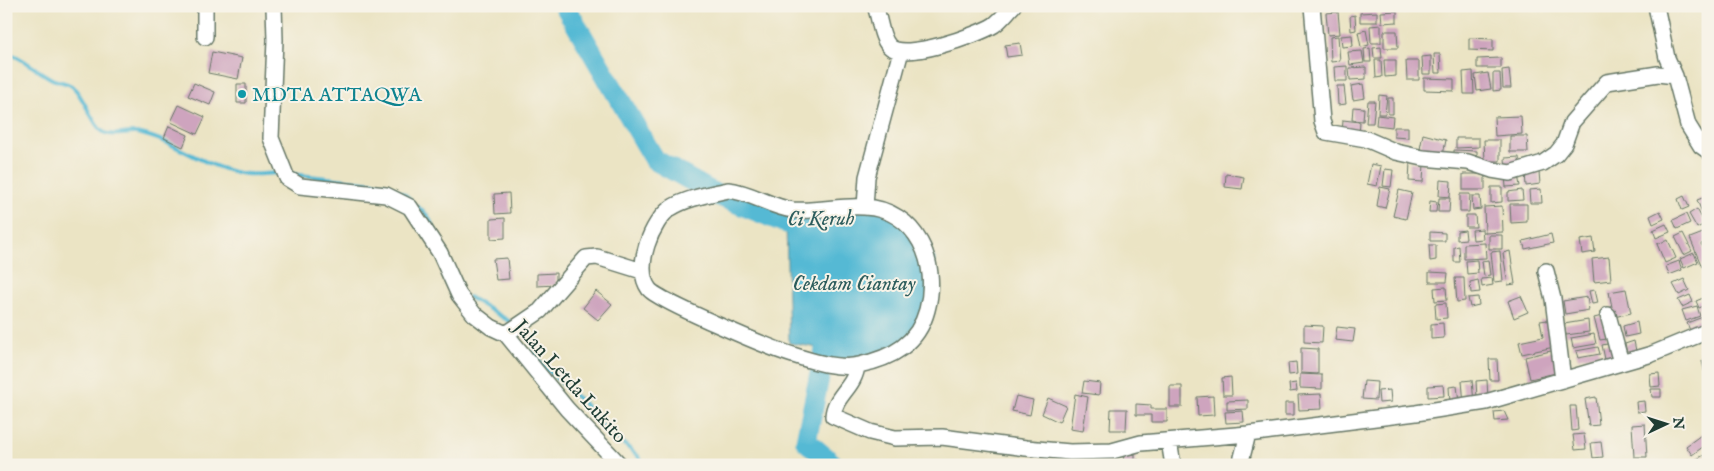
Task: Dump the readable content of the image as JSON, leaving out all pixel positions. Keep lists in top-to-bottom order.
{
  "streets": {
    "street": ["Jalan Letda Lukito"]
  },
  "water": ["Ci Keruh", "Cekdam Ciantay"],
  "places": ["MDTA ATTAQWA"],
  "north": "right"
}
